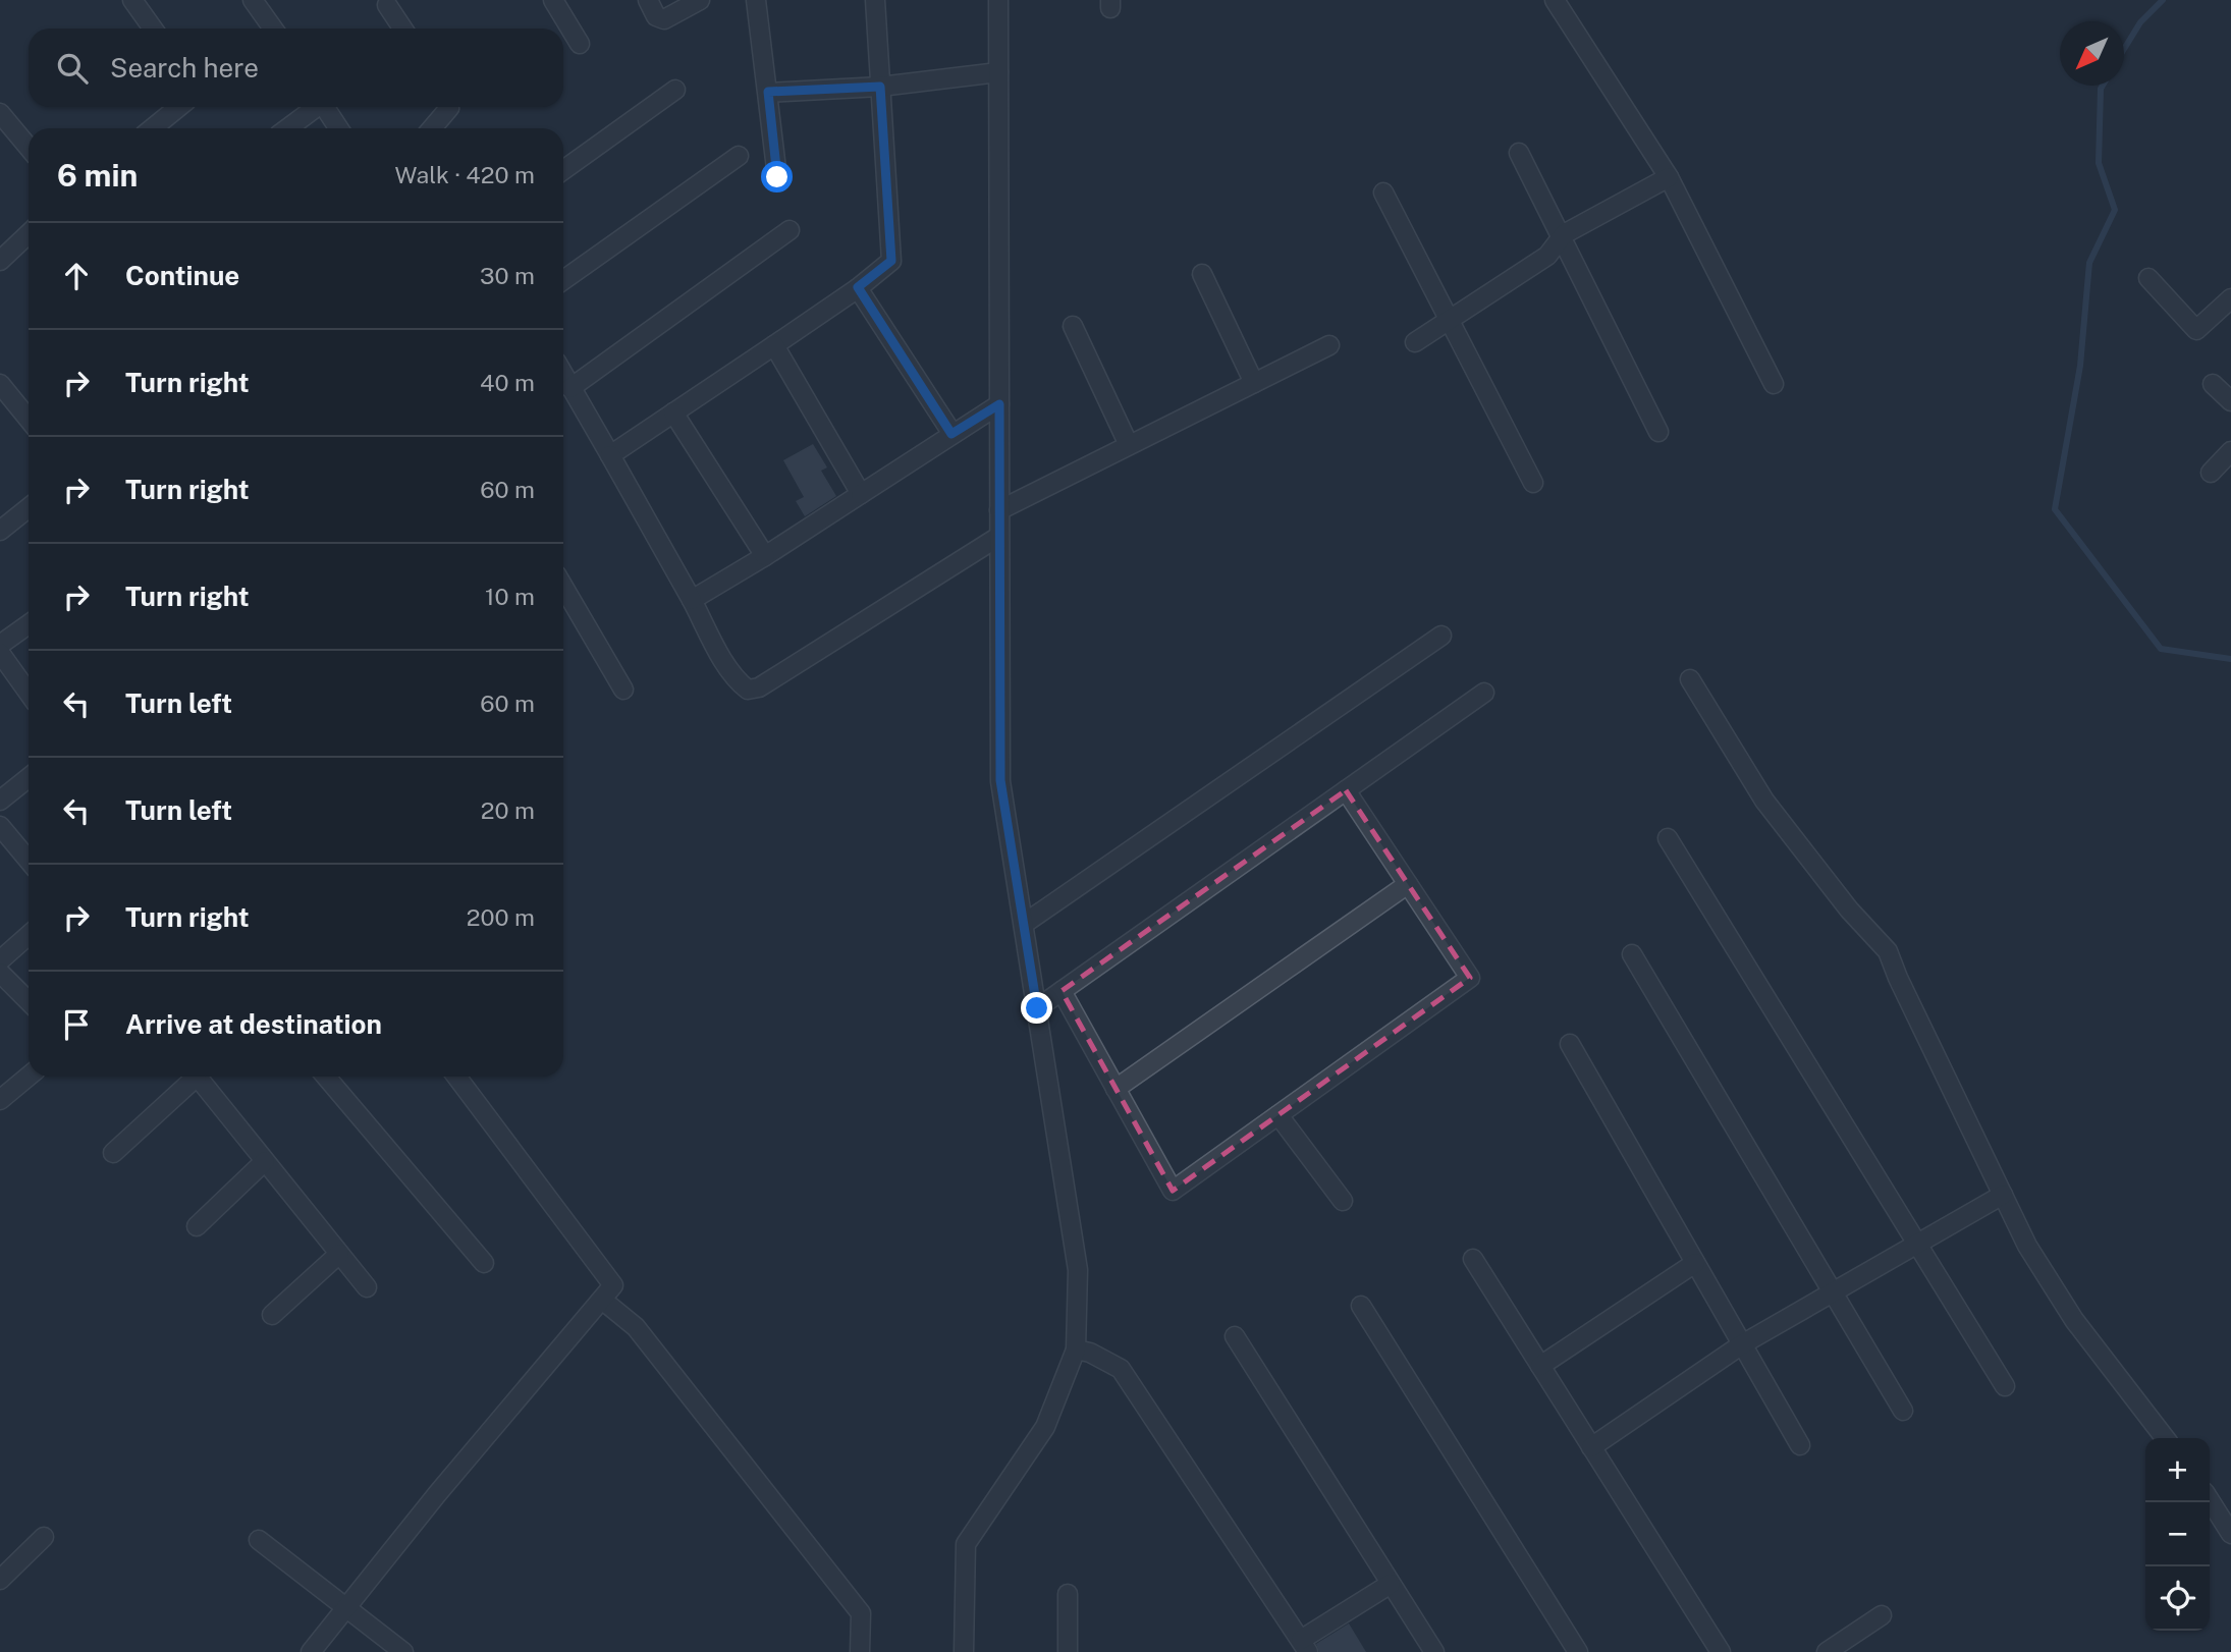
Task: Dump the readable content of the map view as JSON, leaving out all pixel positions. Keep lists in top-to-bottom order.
{
  "north": "bottom left",
  "page": {
    "search": "Search here",
    "heading": ["6 min", "Walk · 420 m"],
    "list": [
      ["Continue", "30 m"],
      ["Turn right", "40 m"],
      ["Turn right", "60 m"],
      ["Turn right", "10 m"],
      ["Turn left", "60 m"],
      ["Turn left", "20 m"],
      ["Turn right", "200 m"],
      "Arrive at destination"
    ],
    "map_buttons": ["+", "−"]
  }
}
